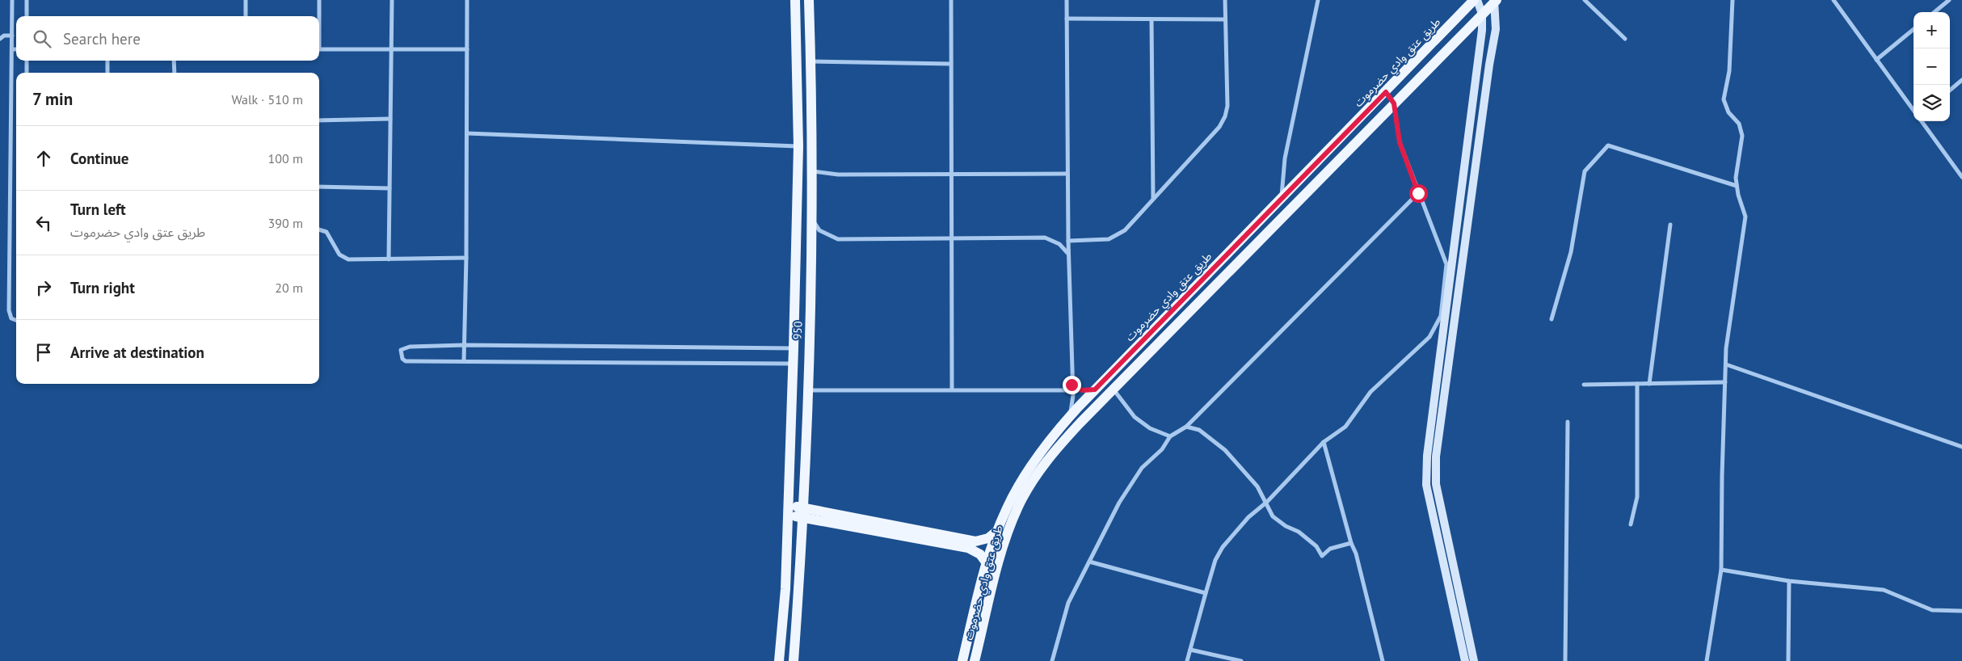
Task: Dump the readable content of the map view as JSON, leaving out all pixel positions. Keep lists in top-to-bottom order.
{
  "streets": {
    "main road": ["طريق عتق وادي حضرموت", "950"]
  },
  "page": {
    "map_buttons": ["+", "−"],
    "search": "Search here",
    "heading": ["7 min", "Walk · 510 m"],
    "list": [
      ["Continue", "100 m"],
      ["Turn left", "طريق عتق وادي حضرموت", "390 m"],
      ["Turn right", "20 m"],
      "Arrive at destination"
    ]
  }
}
